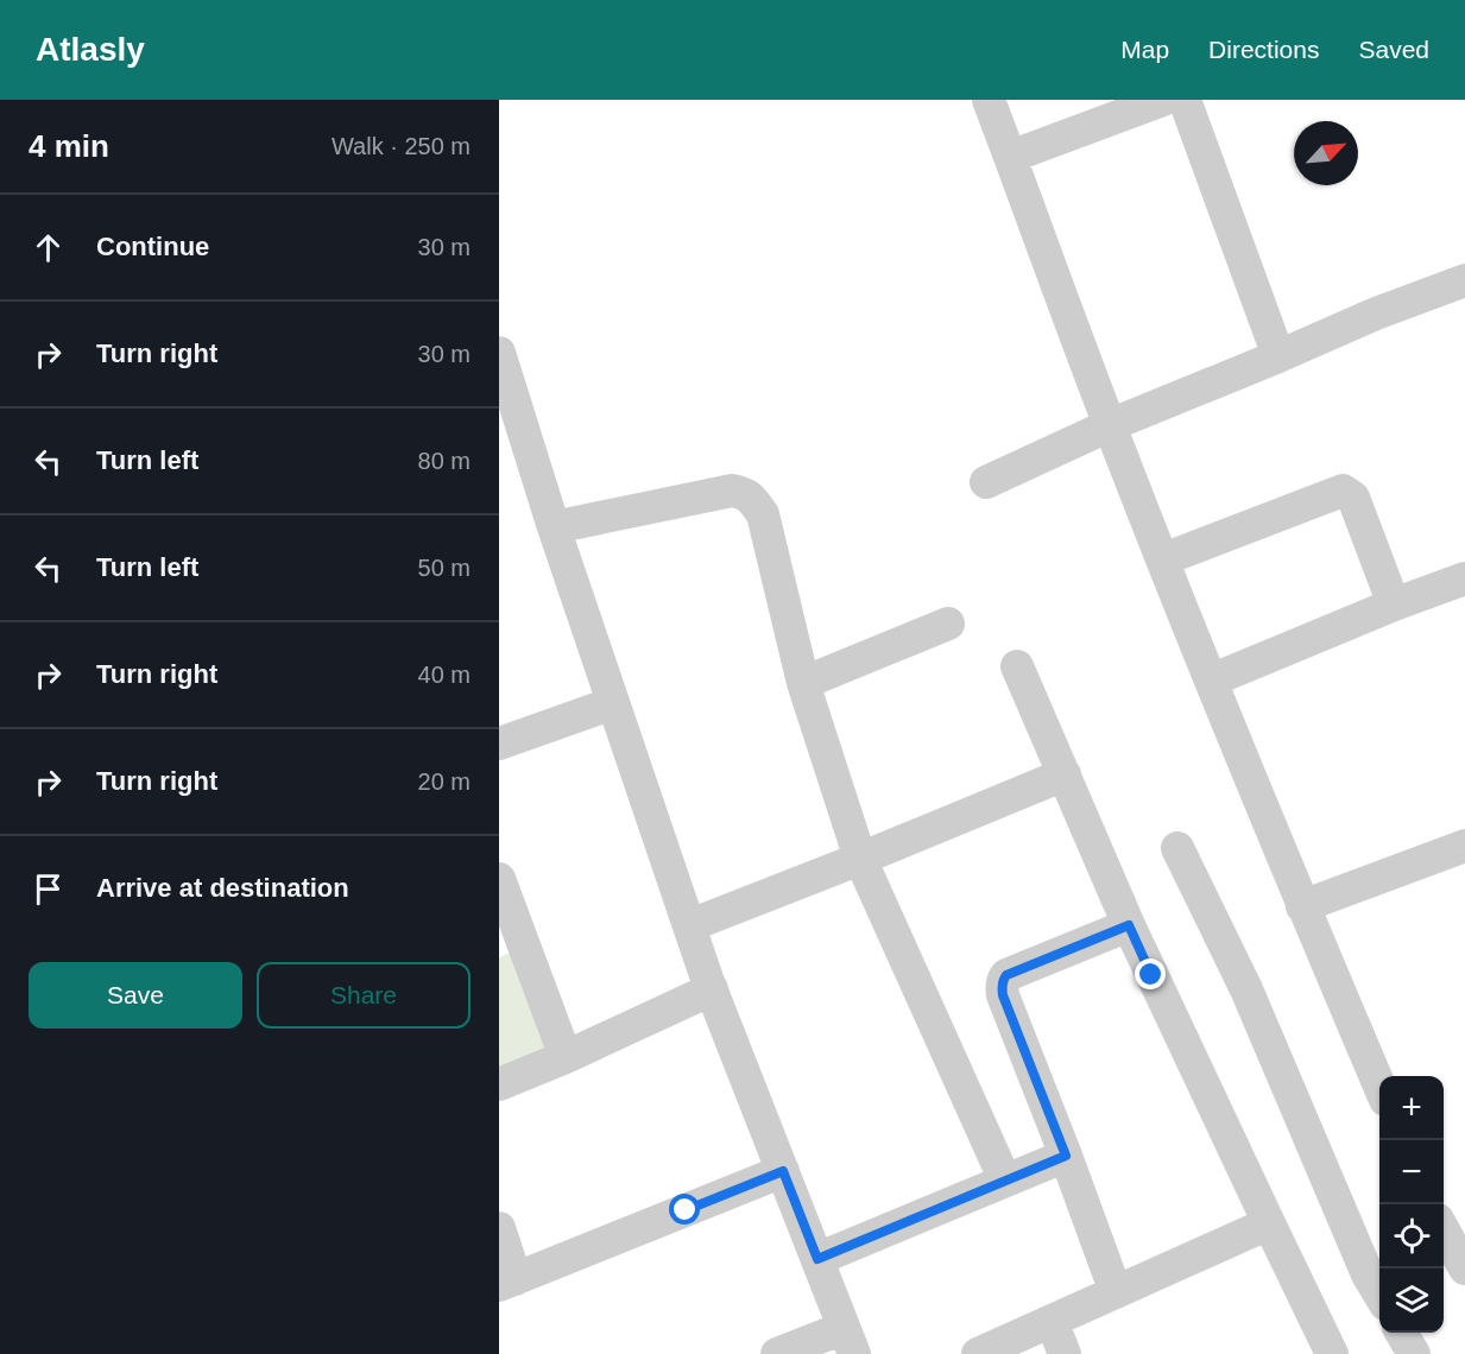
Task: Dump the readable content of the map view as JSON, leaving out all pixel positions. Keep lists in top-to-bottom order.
{
  "north": "top right",
  "page": {
    "header": "Atlasly",
    "nav": ["Map", "Directions", "Saved"],
    "heading": ["4 min", "Walk · 250 m"],
    "list": [
      ["Continue", "30 m"],
      ["Turn right", "30 m"],
      ["Turn left", "80 m"],
      ["Turn left", "50 m"],
      ["Turn right", "40 m"],
      ["Turn right", "20 m"],
      "Arrive at destination"
    ],
    "buttons": ["Save", "Share"],
    "map_buttons": ["+", "−"]
  }
}
